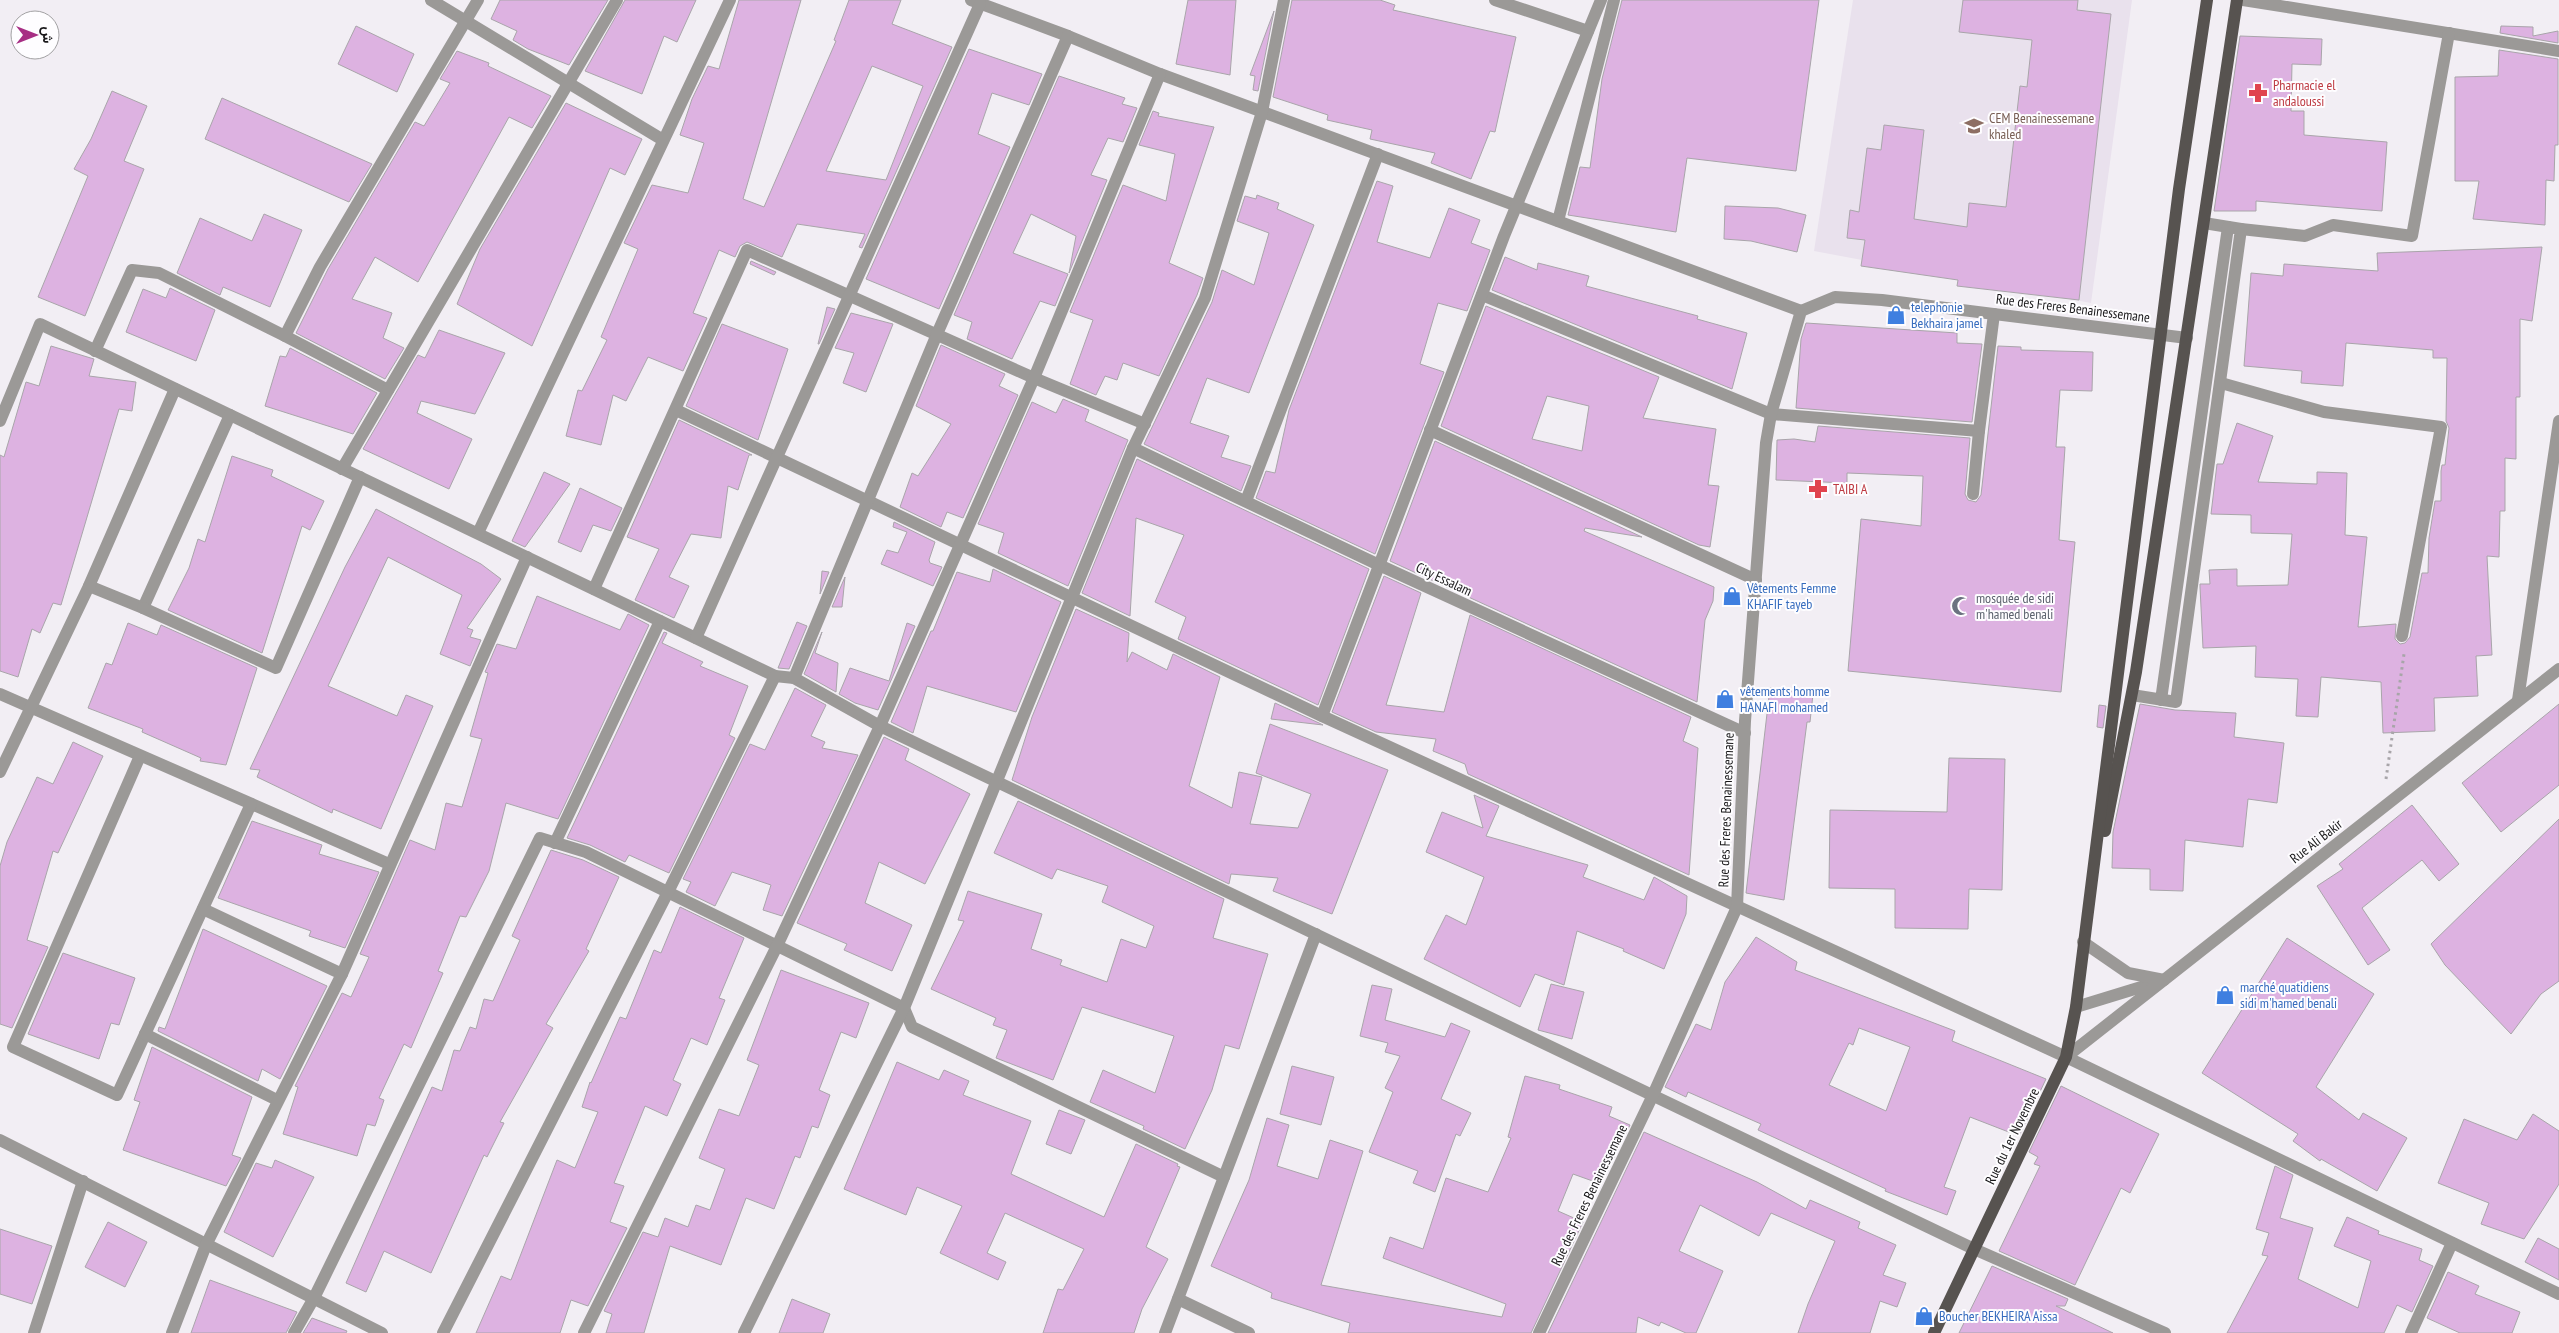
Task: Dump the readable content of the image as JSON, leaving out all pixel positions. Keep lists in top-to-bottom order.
{
  "streets": {
    "main road": ["Rue du 1er Novembre"],
    "street": ["Rue des Freres Benainessemane", "City Essalam", "Rue Ali Bakir"]
  },
  "crossings": [
    ["Rue des Freres Benainessemane", "City Essalam"],
    ["Rue Ali Bakir", "Rue du 1er Novembre"]
  ],
  "places": {
    "pharmacy": ["Pharmacie el andaloussi", "TAIBI A"],
    "school or university": ["CEM Benainessemane khaled"],
    "shop": [
      "telephonie Bekhaira jamel",
      "Vêtements Femme KHAFIF tayeb",
      "vêtements homme HANAFI mohamed",
      "marché quatidiens sidi m'hamed benali",
      "Boucher BEKHEIRA Aissa"
    ],
    "mosque": ["mosquée de sidi m'hamed benali"]
  },
  "north": "right"
}
